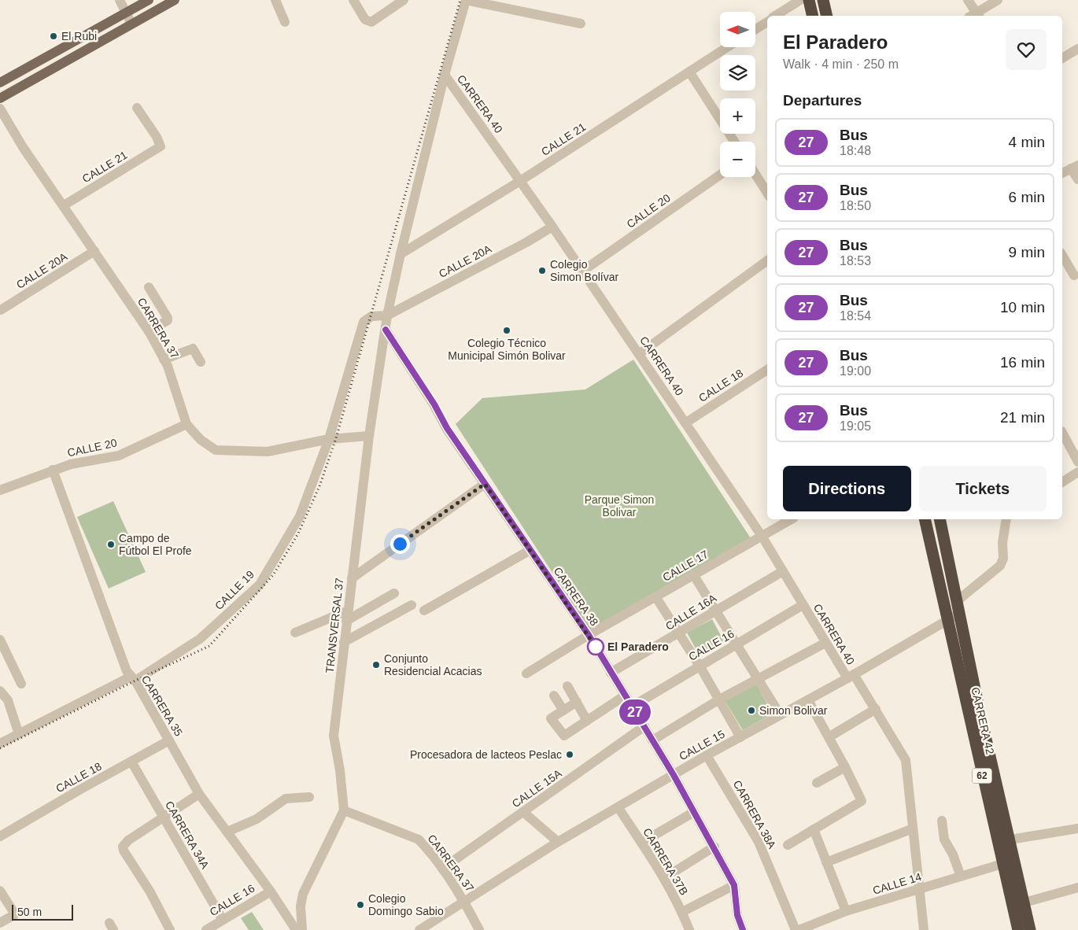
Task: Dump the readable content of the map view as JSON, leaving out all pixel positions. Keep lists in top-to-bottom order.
{
  "streets": {
    "highway": ["CARRERA 42", "62"],
    "street": [
      "CARRERA 40",
      "CALLE 21",
      "CALLE 20",
      "CALLE 20A",
      "CARRERA 37",
      "CALLE 18",
      "CALLE 17",
      "CALLE 19",
      "CARRERA 38",
      "CALLE 16A",
      "TRANSVERSAL 37",
      "CALLE 16",
      "CARRERA 35",
      "CALLE 15",
      "CALLE 15A",
      "CARRERA 38A",
      "CARRERA 34A",
      "CARRERA 37B",
      "CALLE 14"
    ]
  },
  "crossings": [
    ["CARRERA 40", "CALLE 21"],
    ["CARRERA 40", "CALLE 20"],
    ["CARRERA 40", "CALLE 20A"],
    ["CARRERA 40", "CALLE 18"],
    ["CARRERA 40", "CALLE 17"],
    ["CARRERA 40", "CALLE 16A"],
    ["CARRERA 40", "TRANSVERSAL 37"],
    ["CARRERA 40", "CALLE 16"],
    ["CARRERA 40", "CALLE 15"],
    ["CARRERA 40", "CALLE 14"],
    ["CALLE 21", "CARRERA 37"],
    ["CALLE 20", "CARRERA 37"],
    ["CALLE 20", "CARRERA 35"],
    ["CALLE 20A", "CARRERA 37"],
    ["CALLE 20A", "TRANSVERSAL 37"],
    ["CARRERA 37", "CALLE 19"],
    ["CARRERA 37", "TRANSVERSAL 37"],
    ["CARRERA 37", "CALLE 15"],
    ["CARRERA 37", "CALLE 15A"],
    ["CALLE 18", "CARRERA 35"],
    ["CALLE 18", "CARRERA 34A"],
    ["CALLE 17", "CARRERA 38"],
    ["CALLE 19", "CARRERA 35"],
    ["CARRERA 38", "CALLE 16A"],
    ["CARRERA 38", "TRANSVERSAL 37"],
    ["CARRERA 38", "CALLE 16"],
    ["CARRERA 38", "CALLE 15"],
    ["CARRERA 38", "CALLE 15A"],
    ["CALLE 16", "CARRERA 35"],
    ["CALLE 16", "CARRERA 34A"],
    ["CARRERA 42", "CALLE 15"],
    ["CARRERA 42", "CALLE 14"],
    ["CALLE 15", "CARRERA 38A"],
    ["CALLE 15", "CARRERA 37B"]
  ],
  "parks": ["Parque Simon Bolivar"],
  "places": [
    "El Rubi",
    "Colegio Simon Bolívar",
    "Colegio Técnico Municipal Simón Bolivar",
    "Campo de Fútbol El Profe",
    "El Paradero",
    "Conjunto Residencial Acacias",
    "Simon Bolivar",
    "Procesadora de lacteos Peslac",
    "Colegio Domingo Sabio"
  ],
  "lines": ["bus line 27"],
  "scale_bar": "50 m",
  "north": "left",
  "page": {
    "on_map": "27",
    "map_buttons": ["+", "−"],
    "heading": [
      ["El Paradero", "Walk · 4 min · 250 m"],
      "Departures"
    ],
    "list": [
      {
        "mark": "27",
        "name": "Bus",
        "note": "18:48",
        "value": "4 min"
      },
      {
        "mark": "27",
        "name": "Bus",
        "note": "18:50",
        "value": "6 min"
      },
      {
        "mark": "27",
        "name": "Bus",
        "note": "18:53",
        "value": "9 min"
      },
      {
        "mark": "27",
        "name": "Bus",
        "note": "18:54",
        "value": "10 min"
      },
      {
        "mark": "27",
        "name": "Bus",
        "note": "19:00",
        "value": "16 min"
      },
      {
        "mark": "27",
        "name": "Bus",
        "note": "19:05",
        "value": "21 min"
      }
    ],
    "buttons": ["Directions", "Tickets"],
    "scale": "50 m"
  }
}
